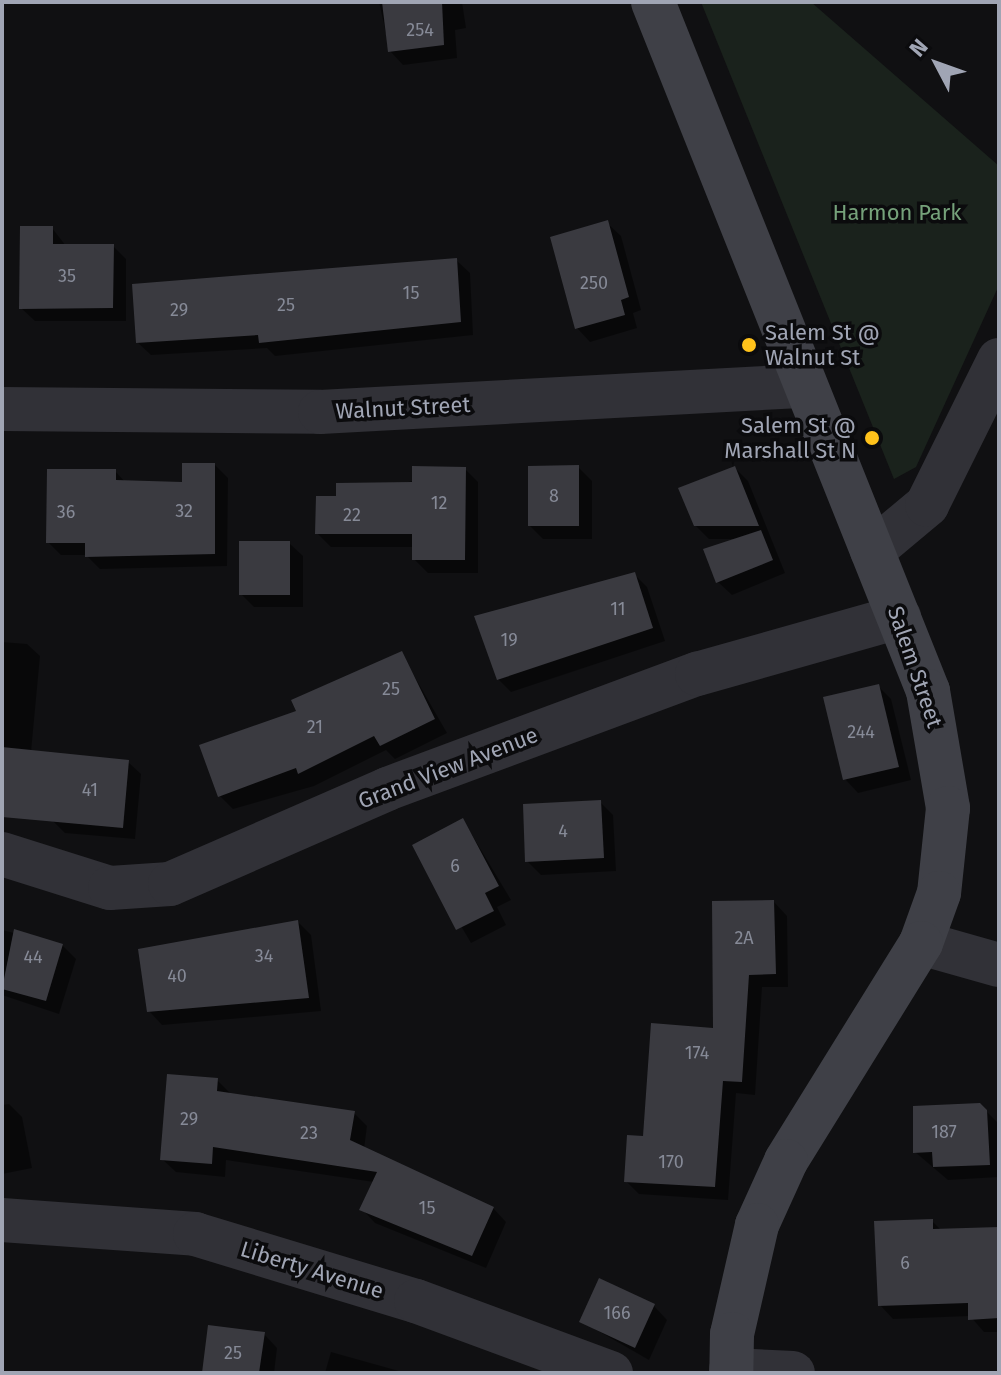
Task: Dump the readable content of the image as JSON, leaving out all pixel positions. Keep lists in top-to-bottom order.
{
  "streets": {
    "main road": ["Salem Street"],
    "street": ["Walnut Street", "Grand View Avenue", "Liberty Avenue"]
  },
  "crossings": [
    ["Walnut Street", "Salem Street"],
    ["Salem Street", "Grand View Avenue"]
  ],
  "parks": ["Harmon Park"],
  "places": ["Salem St @ Walnut St", "Salem St @ Marshall St N"],
  "house_numbers": [
    "254",
    "35",
    "250",
    "15",
    "25",
    "29",
    "8",
    "12",
    "32",
    "36",
    "22",
    "11",
    "19",
    "25",
    "21",
    "244",
    "41",
    "4",
    "6",
    "2A",
    "34",
    "44",
    "40",
    "174",
    "29",
    "187",
    "23",
    "170",
    "15",
    "6",
    "166",
    "25"
  ],
  "north": "top left"
}
